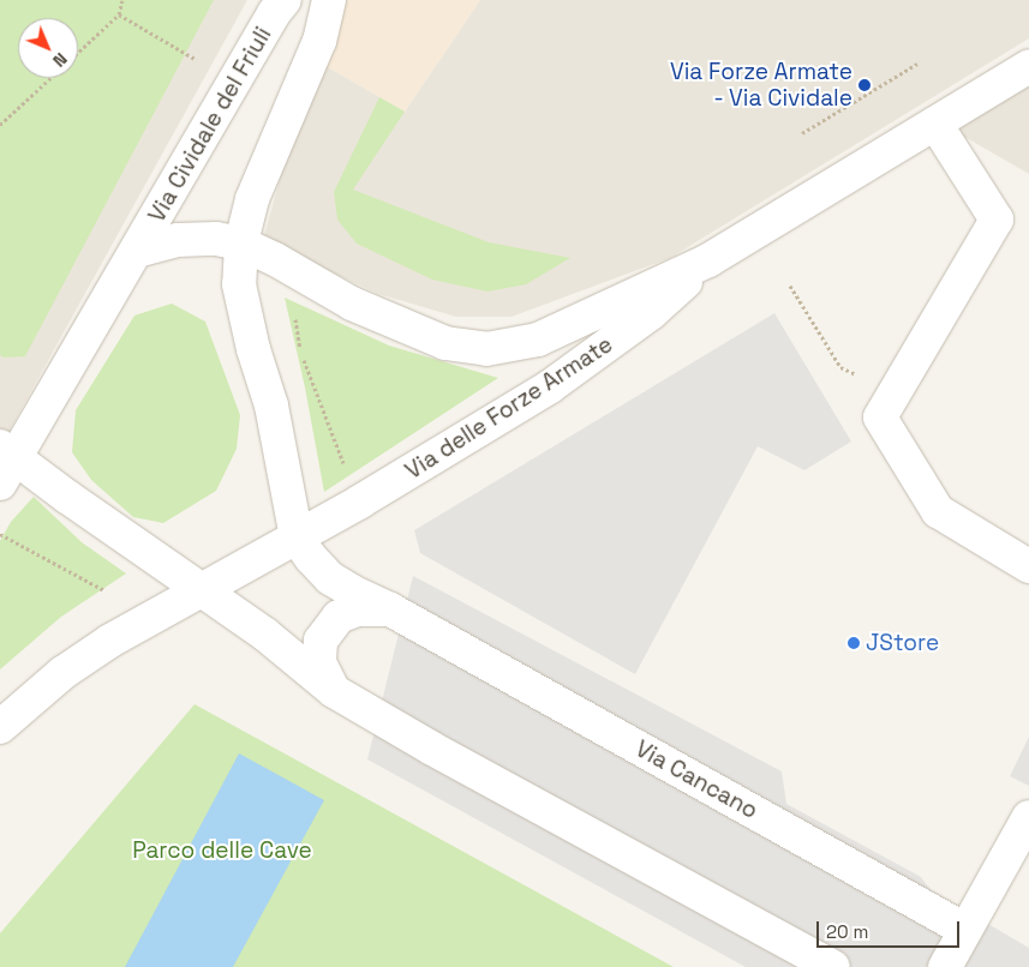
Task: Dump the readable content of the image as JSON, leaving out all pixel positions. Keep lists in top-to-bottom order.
{
  "streets": {
    "street": ["Via Cividale del Friuli", "Via delle Forze Armate", "Via Cancano"]
  },
  "crossings": [
    ["Via Cividale del Friuli", "Via delle Forze Armate"],
    ["Via delle Forze Armate", "Via Cancano"]
  ],
  "parks": ["Parco delle Cave"],
  "places": ["Via Forze Armate - Via Cividale", "JStore"],
  "scale_bar": "20 m",
  "north": "bottom right"
}
